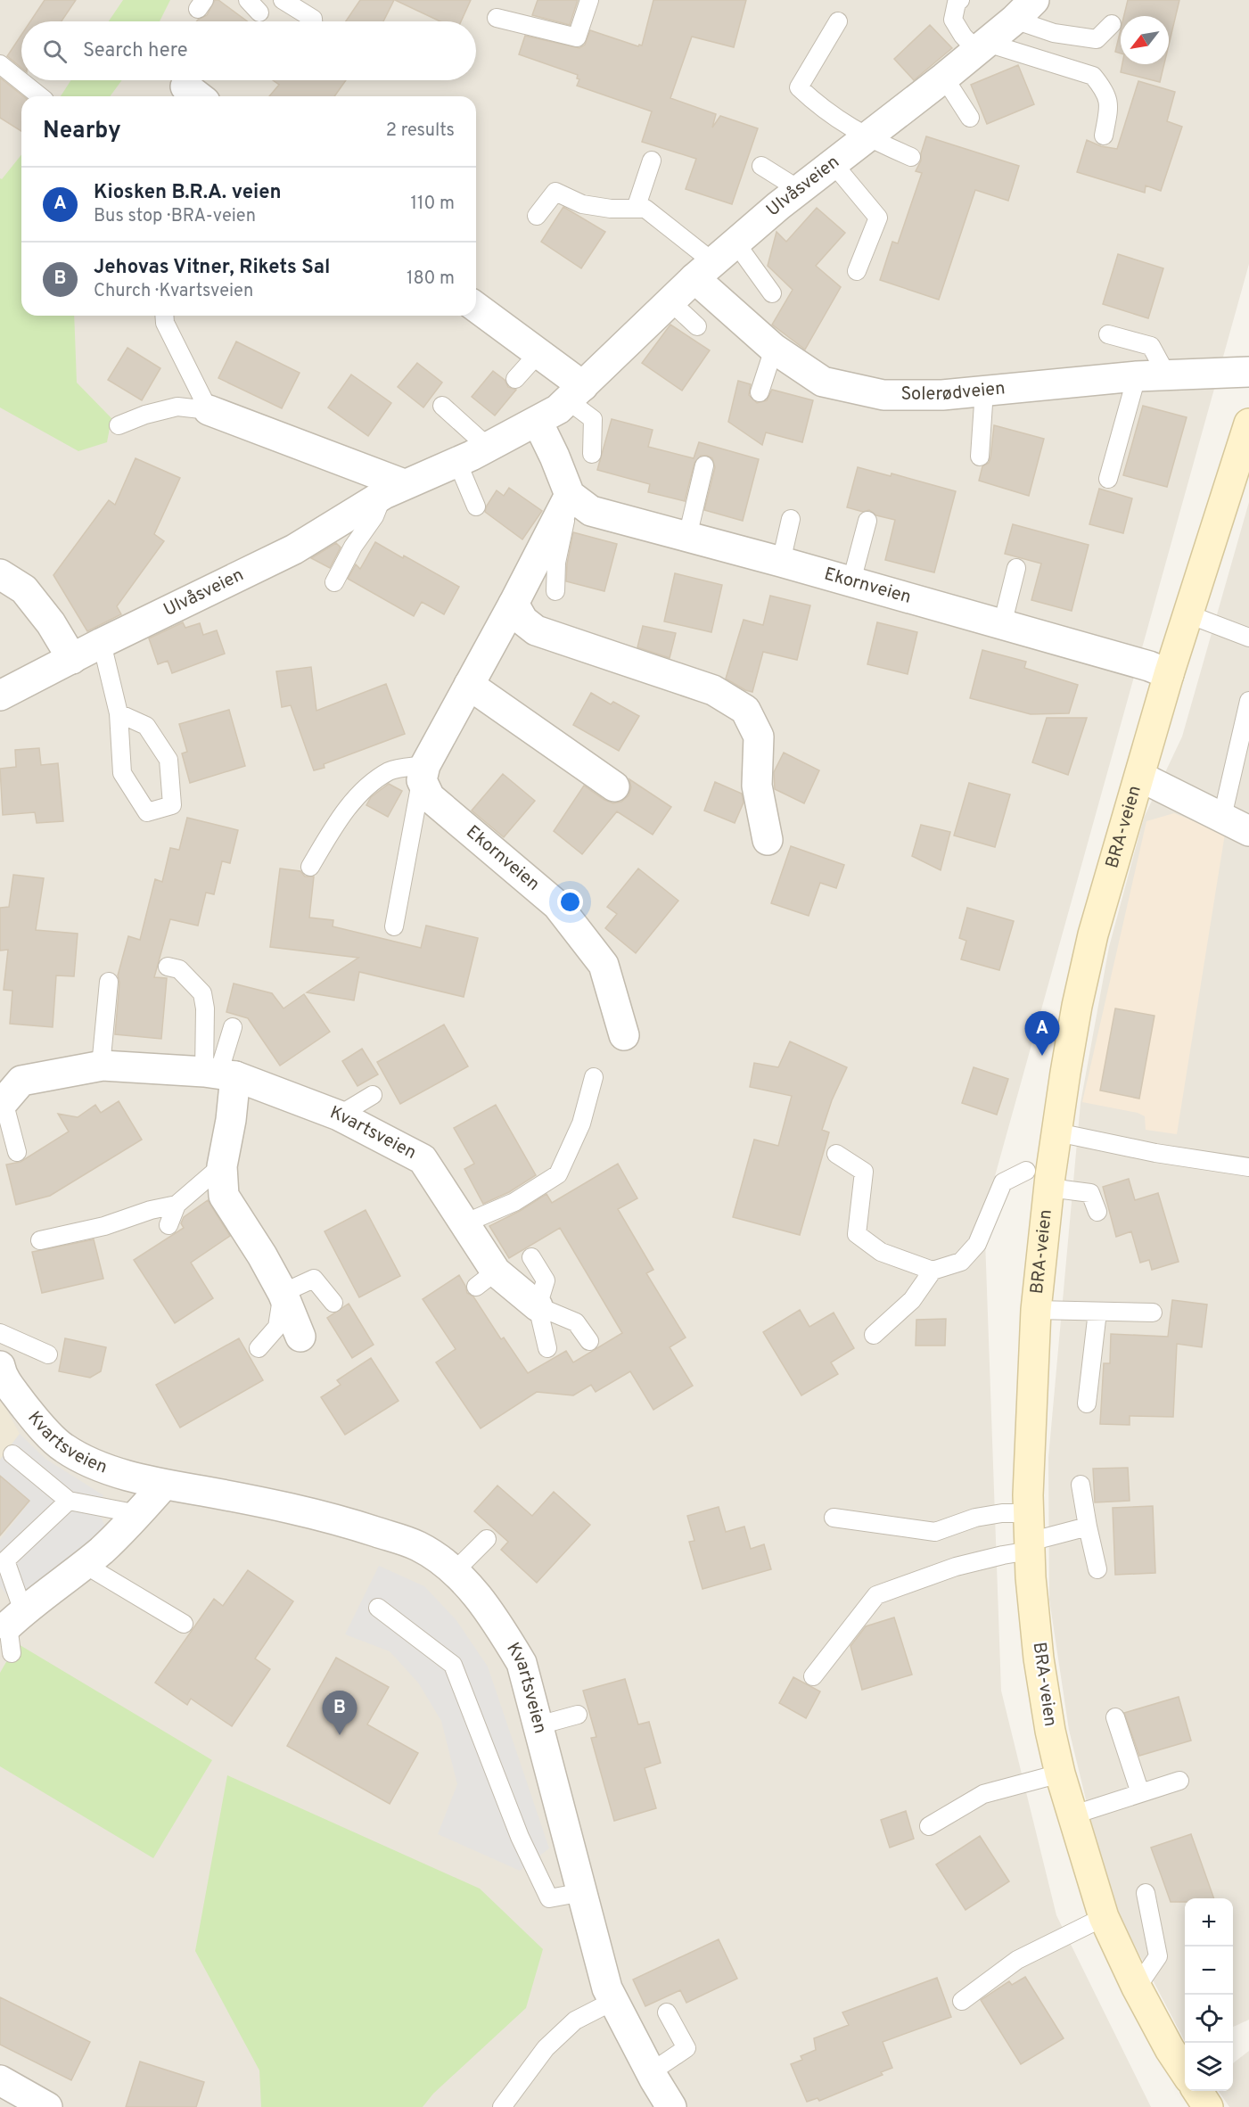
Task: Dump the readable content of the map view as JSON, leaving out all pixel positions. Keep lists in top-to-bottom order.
{
  "streets": {
    "main road": ["BRA-veien"],
    "street": [
      "Ulvåsveien",
      "Solerødveien",
      "Ekornveien",
      "Kvartsveien"
    ]
  },
  "crossings": [
    ["Ulvåsveien", "Solerødveien"],
    ["Ekornveien", "BRA-veien"]
  ],
  "north": "bottom left",
  "page": {
    "search": "Search here",
    "heading": ["Nearby", "2 results"],
    "list": [
      {
        "mark": "A",
        "name": "Kiosken B.R.A. veien",
        "note": "Bus stop · BRA-veien",
        "value": "110 m"
      },
      {
        "mark": "B",
        "name": "Jehovas Vitner, Rikets Sal",
        "note": "Church · Kvartsveien",
        "value": "180 m"
      }
    ],
    "pins": ["A", "B"],
    "map_buttons": ["+", "−"]
  }
}
